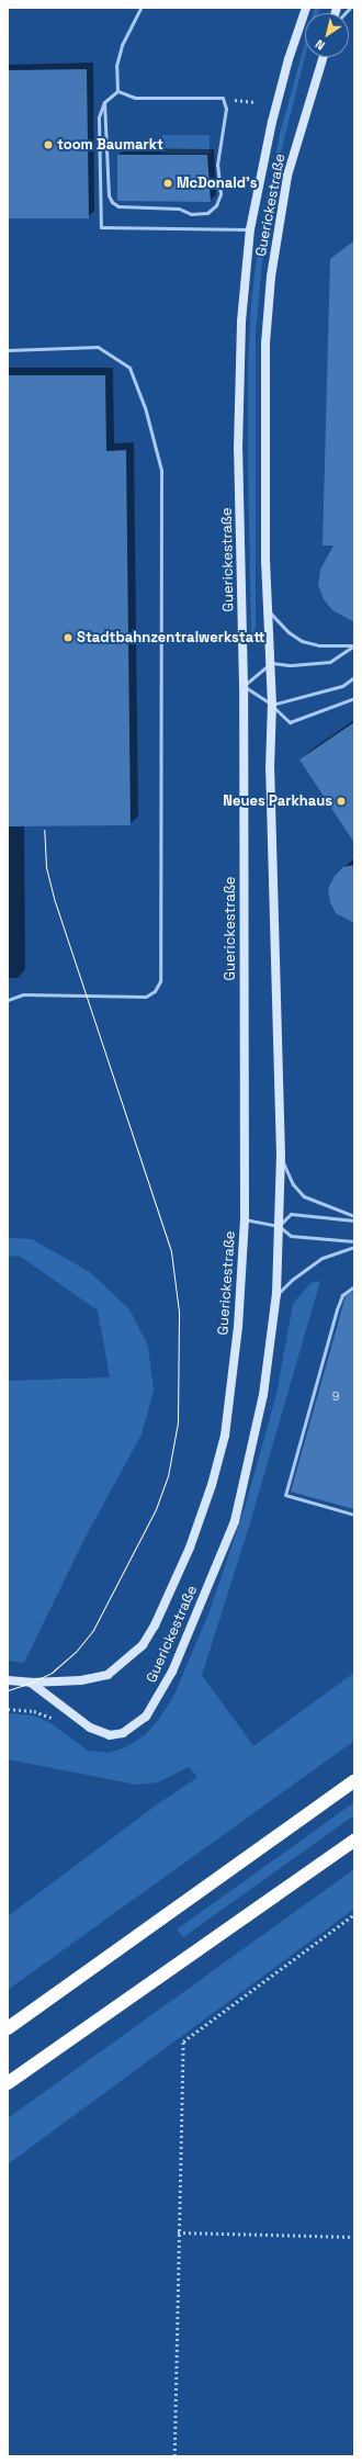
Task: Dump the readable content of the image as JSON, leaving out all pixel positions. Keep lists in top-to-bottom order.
{
  "streets": {
    "main road": ["Guerickestraße"]
  },
  "places": [
    "toom Baumarkt",
    "McDonald's",
    "Stadtbahnzentralwerkstatt",
    "Neues Parkhaus"
  ],
  "house_numbers": ["9"],
  "north": "bottom left"
}
